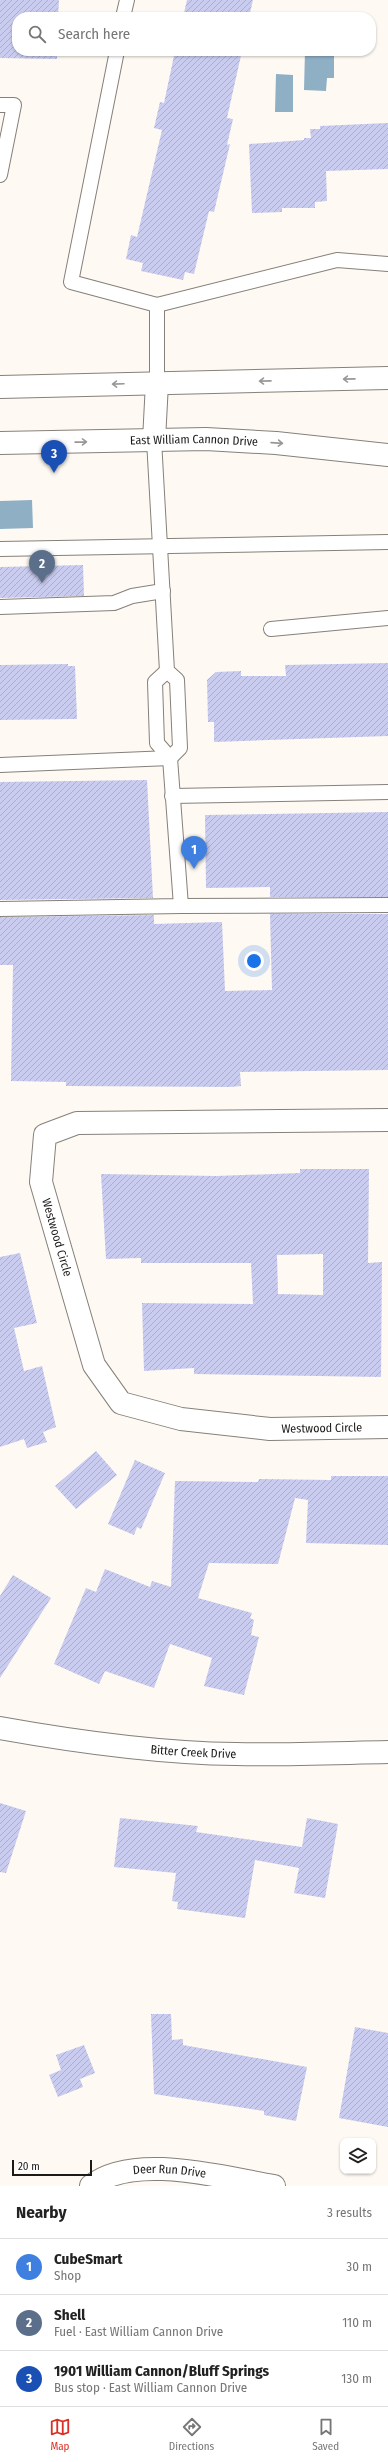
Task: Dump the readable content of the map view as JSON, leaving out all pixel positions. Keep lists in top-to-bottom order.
{
  "streets": {
    "street": [
      "East William Cannon Drive",
      "Westwood Circle",
      "Bitter Creek Drive",
      "Deer Run Drive"
    ]
  },
  "scale_bar": "20 m",
  "page": {
    "search": "Search here",
    "pins": ["3", "2", "1"],
    "scale": "20 m",
    "heading": ["Nearby", "3 results"],
    "list": [
      {
        "mark": "1",
        "name": "CubeSmart",
        "note": "Shop",
        "value": "30 m"
      },
      {
        "mark": "2",
        "name": "Shell",
        "note": "Fuel · East William Cannon Drive",
        "value": "110 m"
      },
      {
        "mark": "3",
        "name": "1901 William Cannon/Bluff Springs",
        "note": "Bus stop · East William Cannon Drive",
        "value": "130 m"
      }
    ],
    "nav": ["Map", "Directions", "Saved"]
  }
}
